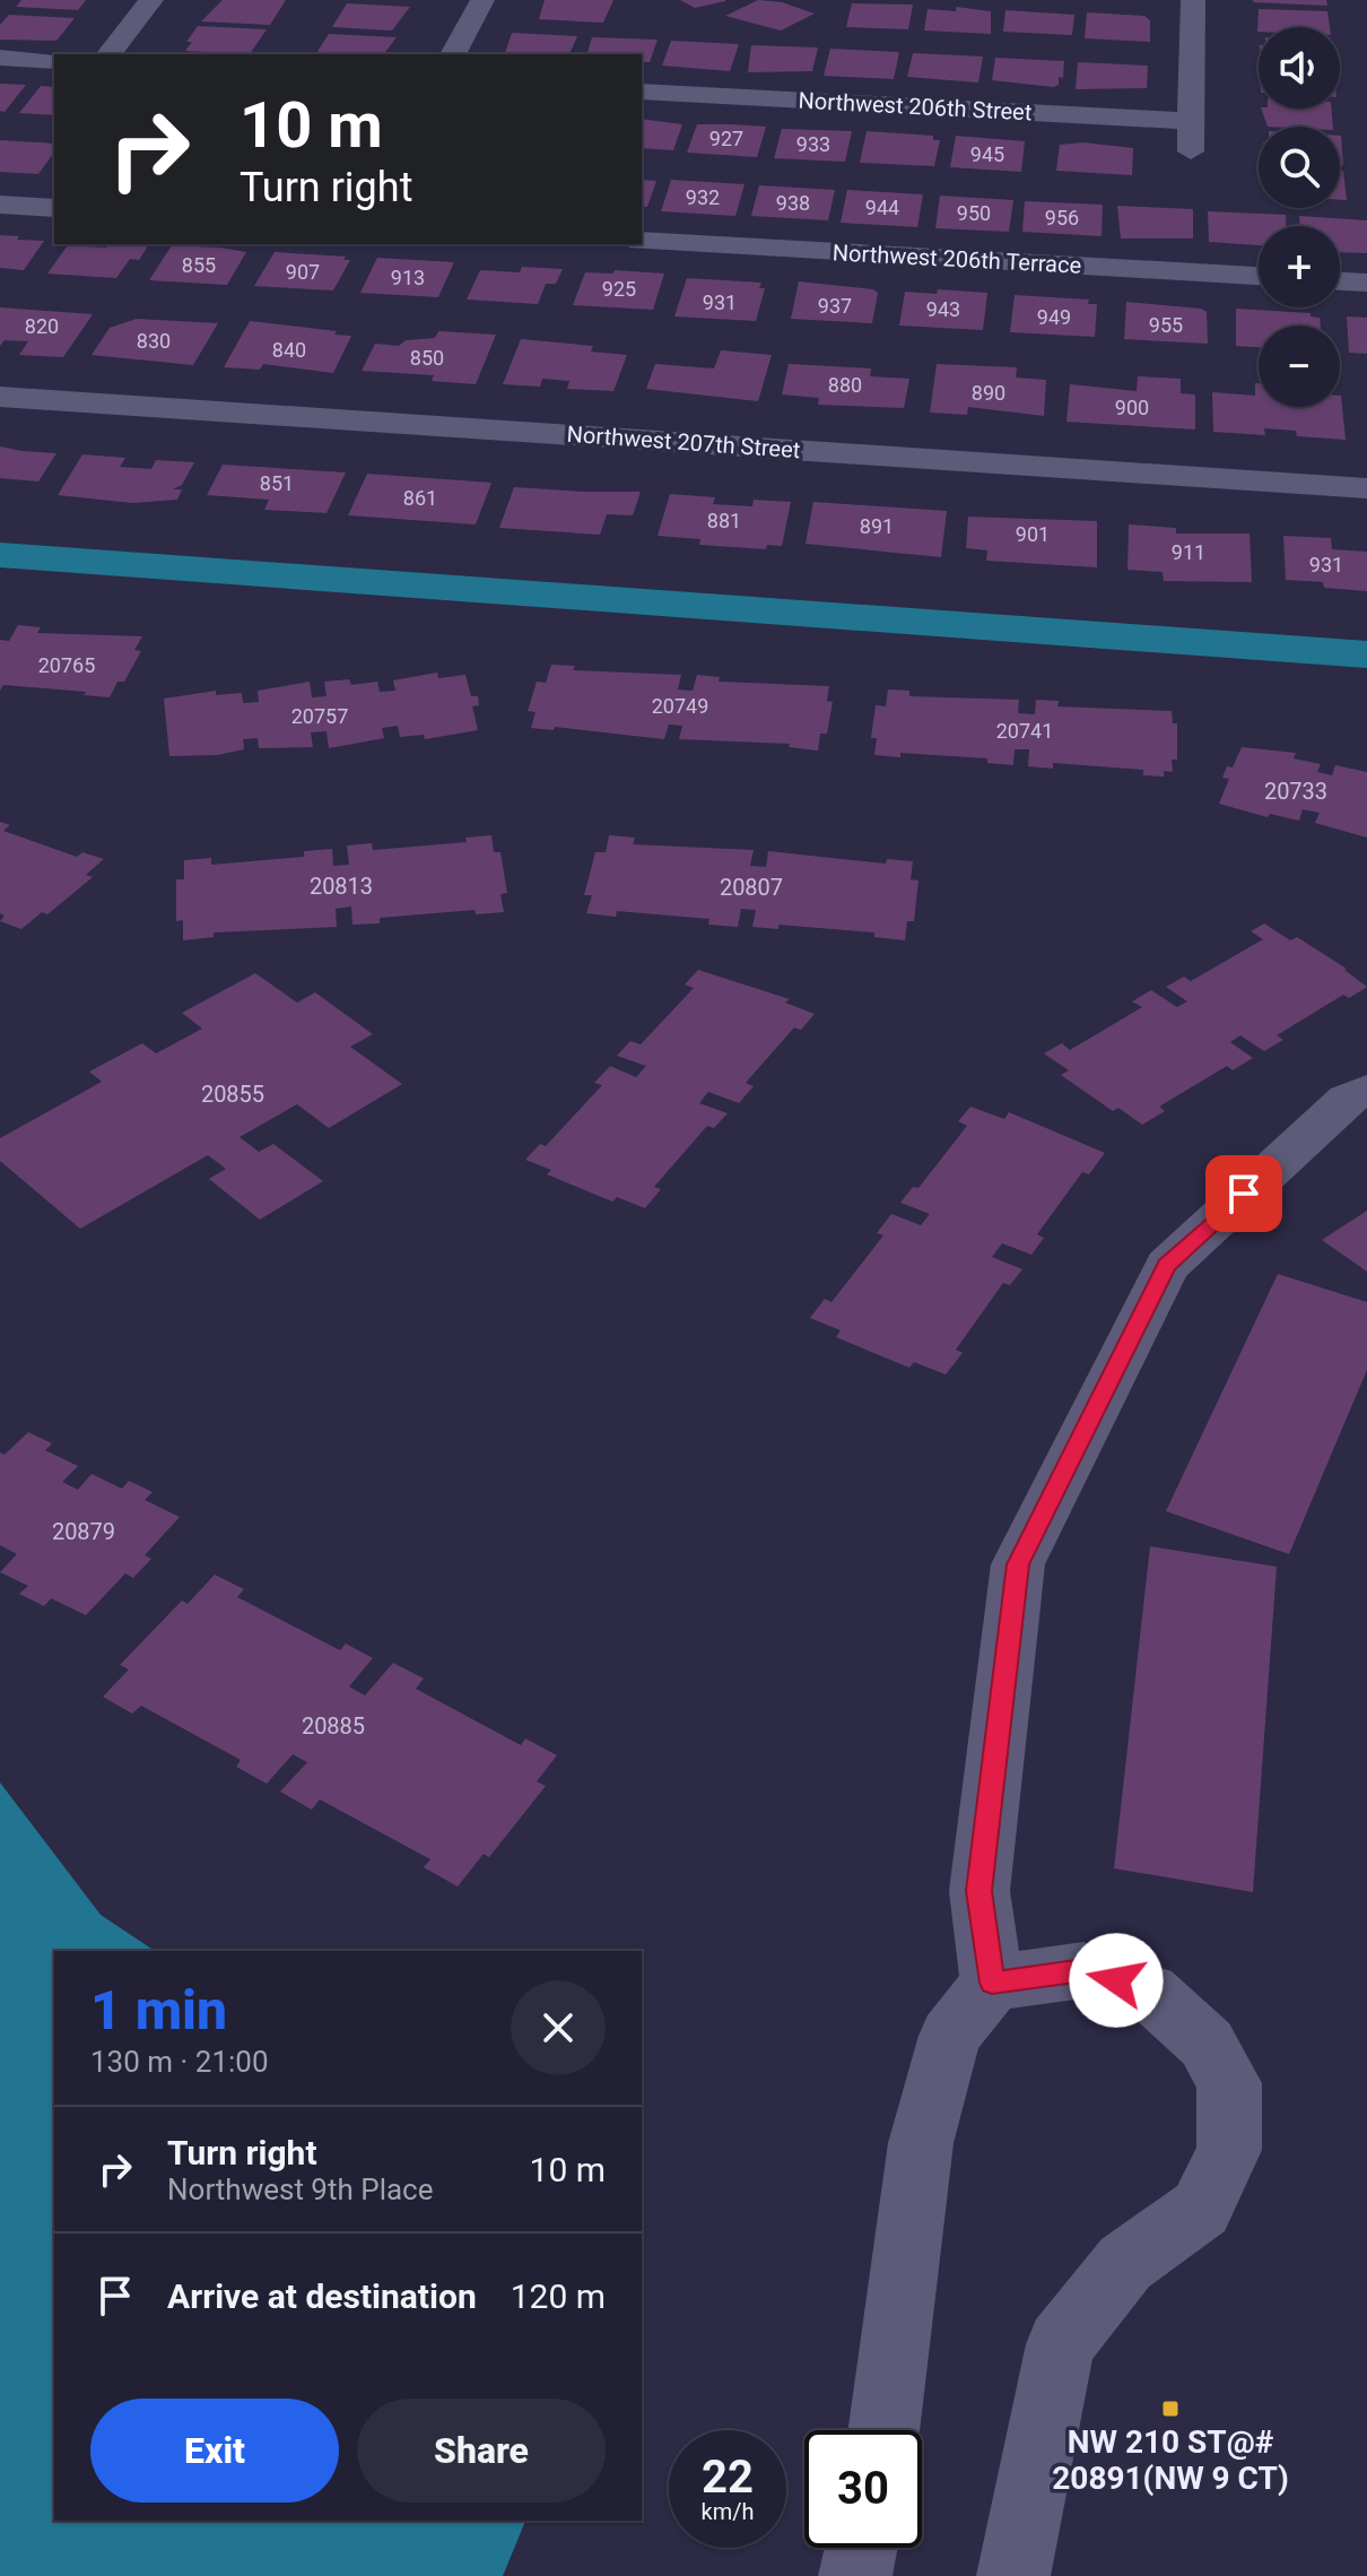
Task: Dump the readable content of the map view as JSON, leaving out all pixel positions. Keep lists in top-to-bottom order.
{
  "streets": {
    "street": ["Northwest 206th Street", "Northwest 206th Terrace", "Northwest 207th Street"]
  },
  "places": {
    "transit": ["NW 210 ST@# 20891(NW 9 CT)"]
  },
  "house_numbers": [
    "927",
    "933",
    "945",
    "932",
    "938",
    "944",
    "950",
    "956",
    "855",
    "907",
    "913",
    "925",
    "931",
    "937",
    "943",
    "949",
    "955",
    "820",
    "830",
    "840",
    "850",
    "880",
    "890",
    "900",
    "851",
    "861",
    "881",
    "891",
    "901",
    "911",
    "931",
    "20765",
    "20749",
    "20757",
    "20741",
    "20733",
    "20813",
    "20807",
    "20855",
    "20879",
    "20885"
  ],
  "page": {
    "map_buttons": ["+", "−"],
    "turn": ["10 m", "Turn right"],
    "heading": ["1 min", "130 m · 21:00"],
    "list": [
      {
        "name": "Turn right",
        "note": "Northwest 9th Place",
        "value": "10 m"
      },
      {
        "name": "Arrive at destination",
        "value": "120 m"
      }
    ],
    "buttons": ["Exit", "Share"],
    "speed": "22 km/h",
    "limit": "30"
  }
}
